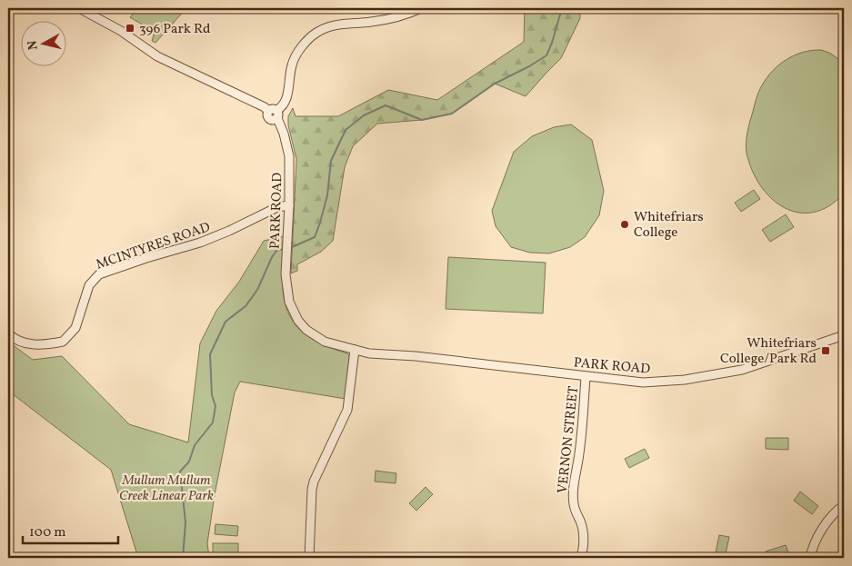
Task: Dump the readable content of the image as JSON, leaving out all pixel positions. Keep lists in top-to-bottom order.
{
  "streets": {
    "street": ["PARK ROAD", "MCINTYRES ROAD", "VERNON STREET"]
  },
  "crossings": [
    ["PARK ROAD", "MCINTYRES ROAD"],
    ["PARK ROAD", "VERNON STREET"]
  ],
  "parks": ["Mullum Mullum Creek Linear Park"],
  "places": {
    "transit": ["396 Park Rd", "Whitefriars College/Park Rd"],
    "other": ["Whitefriars College"]
  },
  "scale_bar": "100 m",
  "north": "left"
}
